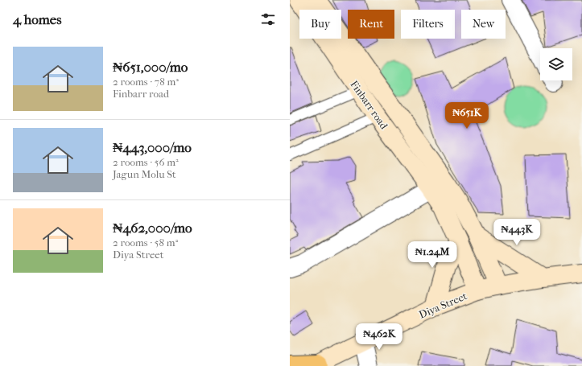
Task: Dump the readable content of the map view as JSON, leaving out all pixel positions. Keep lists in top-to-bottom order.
{
  "streets": {
    "main road": ["Finbarr road", "Diya Street"]
  },
  "page": {
    "heading": "4 homes",
    "chip": [
      "Buy",
      "Rent",
      "Filters",
      "New"
    ],
    "list": [
      {
        "name": "₦651,000/mo",
        "note": "2 rooms · 78 m² · Finbarr road"
      },
      {
        "name": "₦443,000/mo",
        "note": "2 rooms · 56 m² · Jagun Molu St"
      },
      {
        "name": "₦462,000/mo",
        "note": "2 rooms · 58 m² · Diya Street"
      }
    ],
    "price": [
      "₦651K",
      "₦443K",
      "₦1.24M",
      "₦462K"
    ]
  }
}
